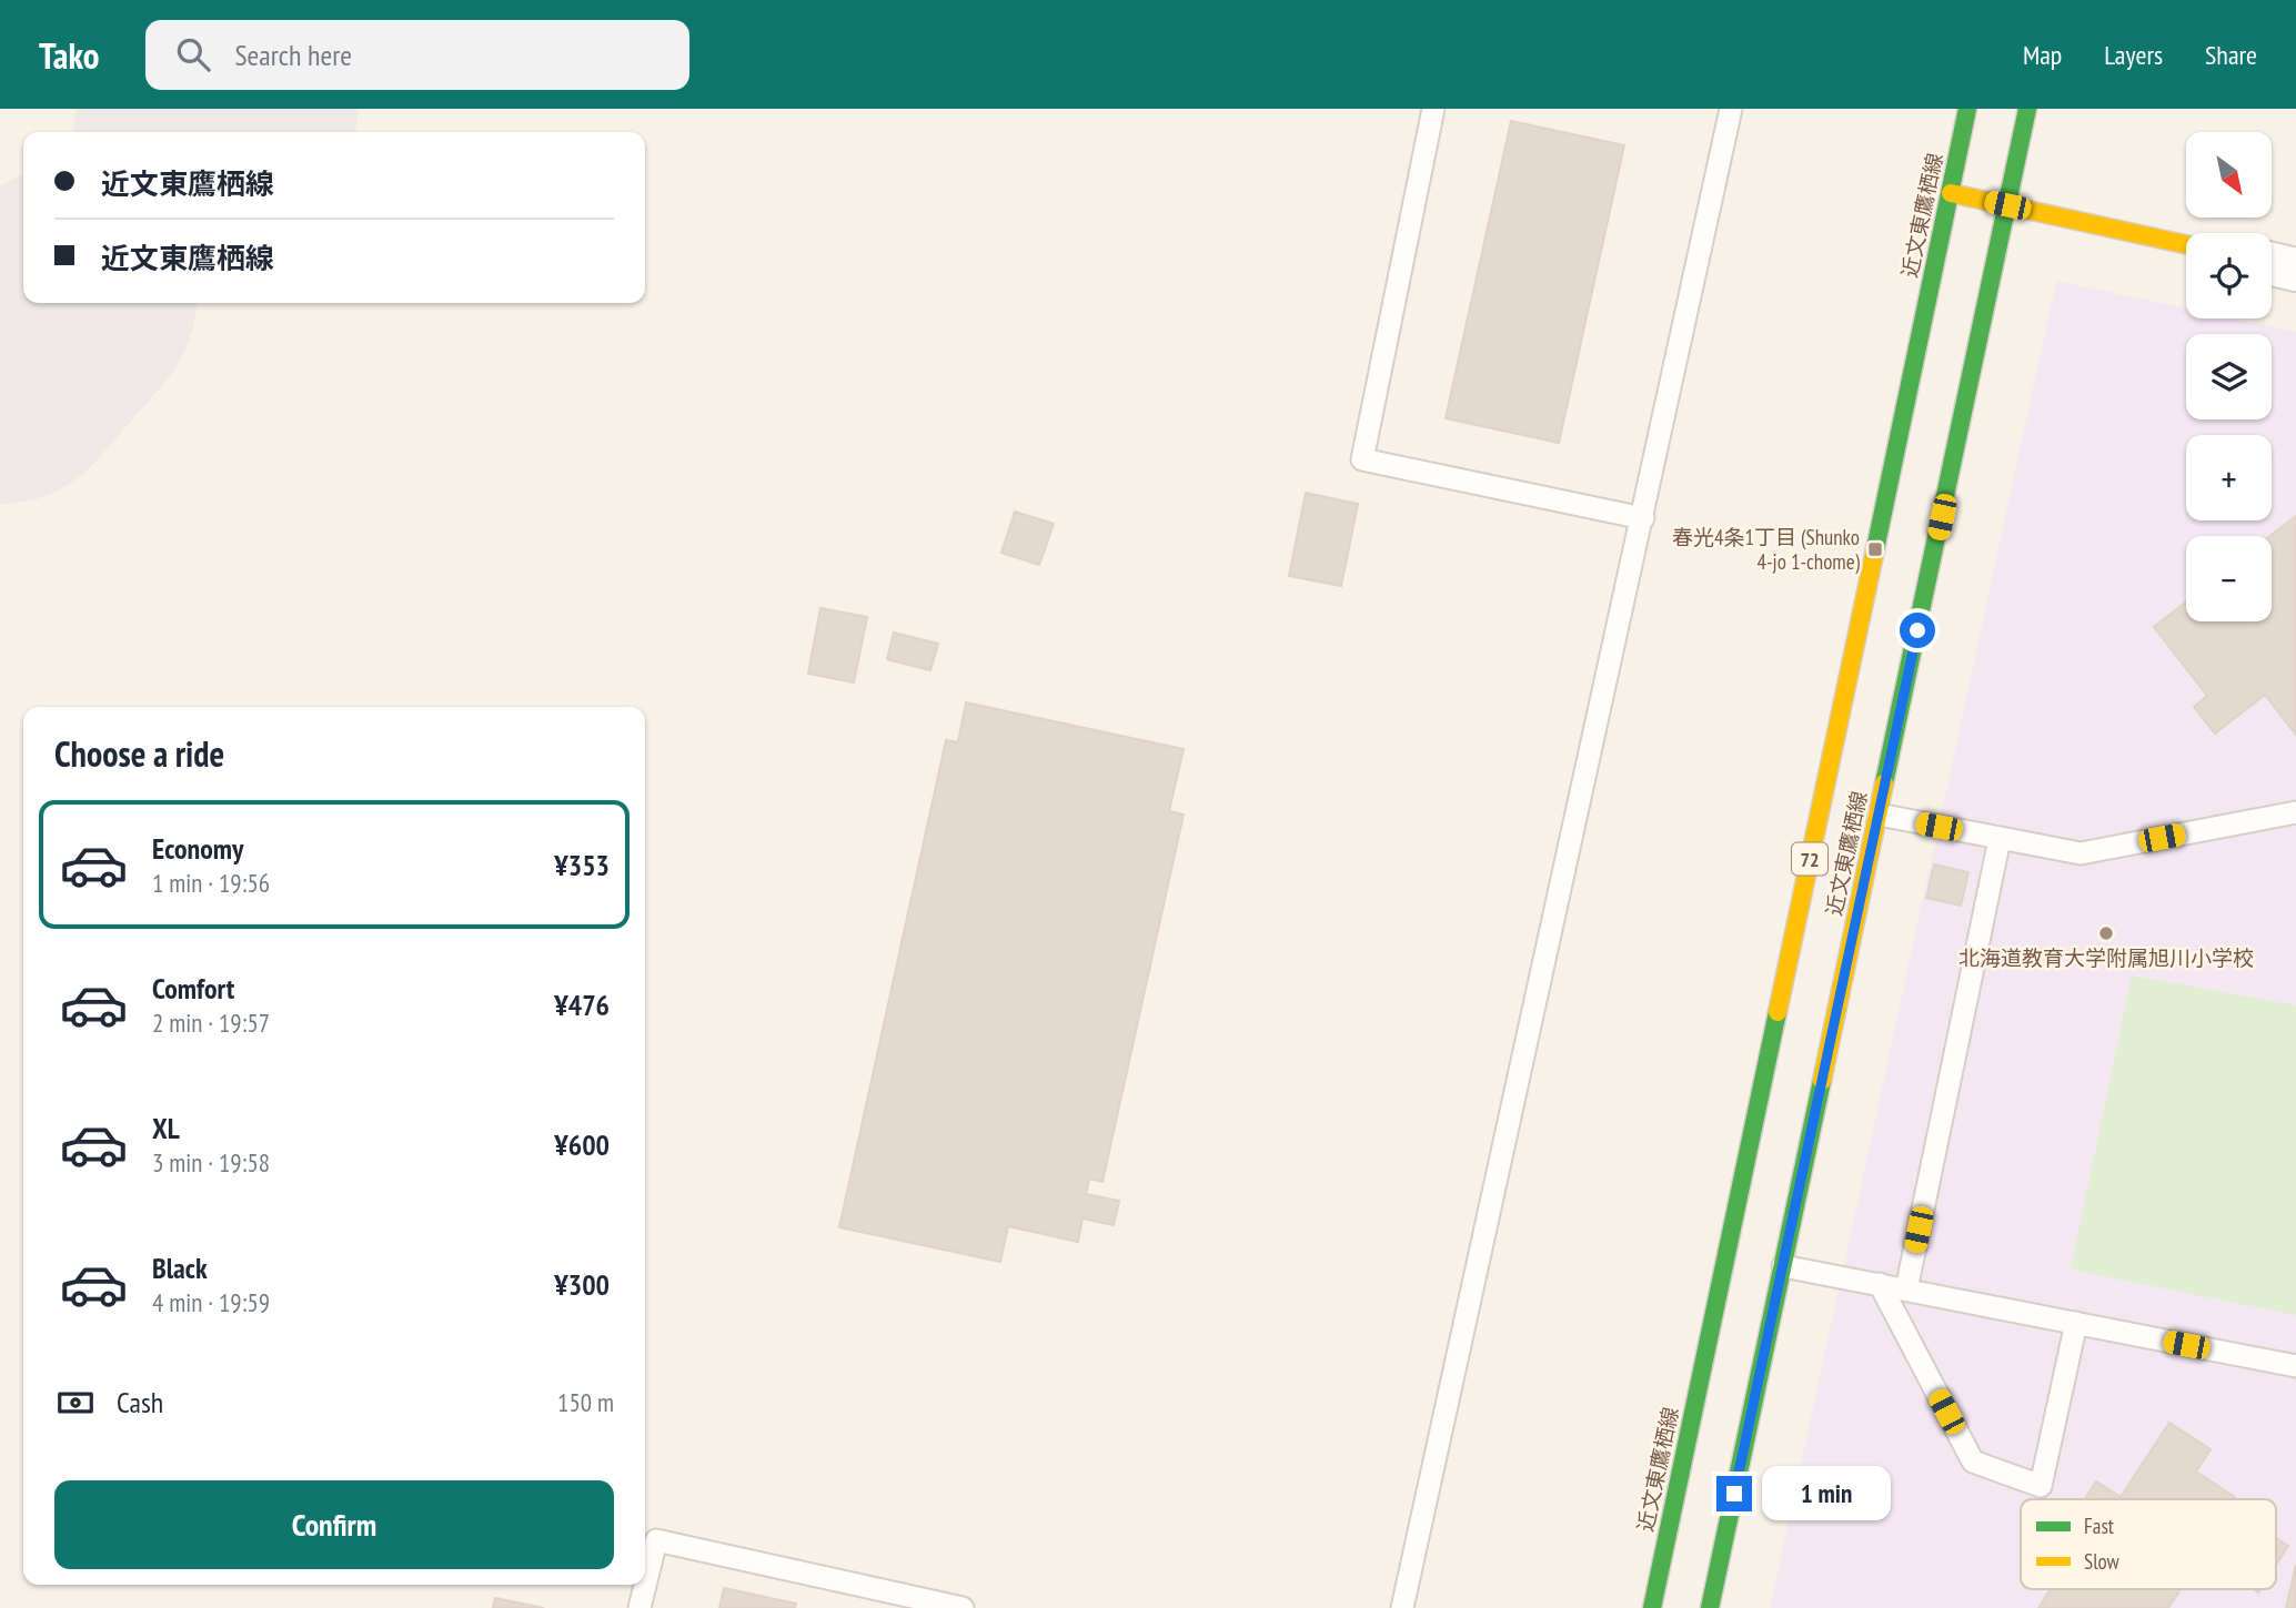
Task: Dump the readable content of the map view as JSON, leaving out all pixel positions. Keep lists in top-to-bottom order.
{
  "streets": {
    "main road": ["近文東鷹栖線", "72"]
  },
  "places": {
    "transit": ["春光4条1丁目 (Shunko 4-jo 1-chome)"],
    "other": ["北海道教育大学附属旭川小学校"]
  },
  "legend": ["Fast", "Slow"],
  "north": "bottom right",
  "page": {
    "header": "Tako",
    "search": "Search here",
    "nav": ["Map", "Layers", "Share"],
    "map_buttons": ["+", "−"],
    "banner": ["近文東鷹栖線", "近文東鷹栖線"],
    "heading": "Choose a ride",
    "list": [
      {
        "name": "Economy",
        "note": "1 min · 19:56",
        "value": "¥353"
      },
      {
        "name": "Comfort",
        "note": "2 min · 19:57",
        "value": "¥476"
      },
      {
        "name": "XL",
        "note": "3 min · 19:58",
        "value": "¥600"
      },
      {
        "name": "Black",
        "note": "4 min · 19:59",
        "value": "¥300"
      }
    ],
    "pay": ["Cash", "150 m"],
    "buttons": "Confirm",
    "bubble": "1 min"
  }
}
